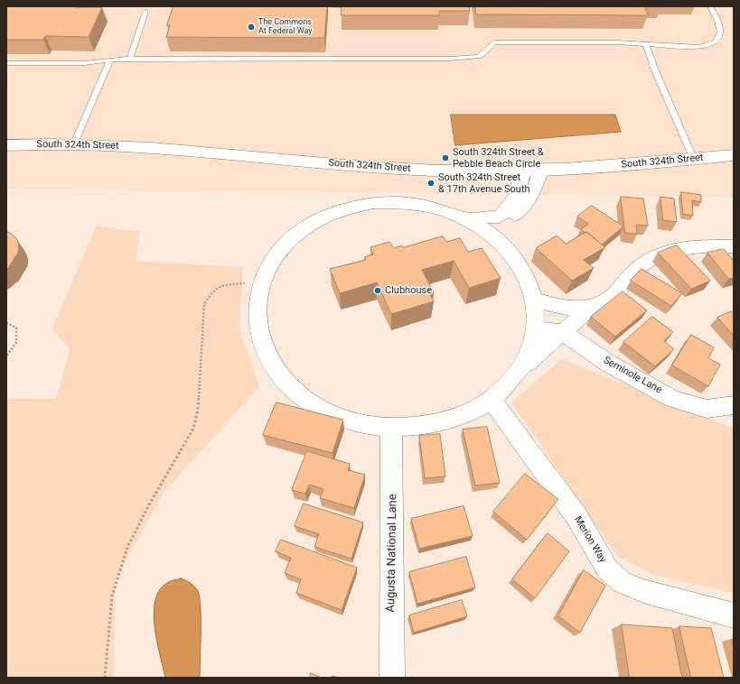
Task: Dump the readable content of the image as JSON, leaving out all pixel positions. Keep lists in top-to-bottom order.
{
  "streets": {
    "street": [
      "South 324th Street",
      "Seminole Lane",
      "Merion Way",
      "Augusta National Lane"
    ]
  },
  "places": [
    "The Commons At Federal Way",
    "South 324th Street & Pebble Beach Circle",
    "South 324th Street & 17th Avenue South",
    "Clubhouse"
  ]
}
